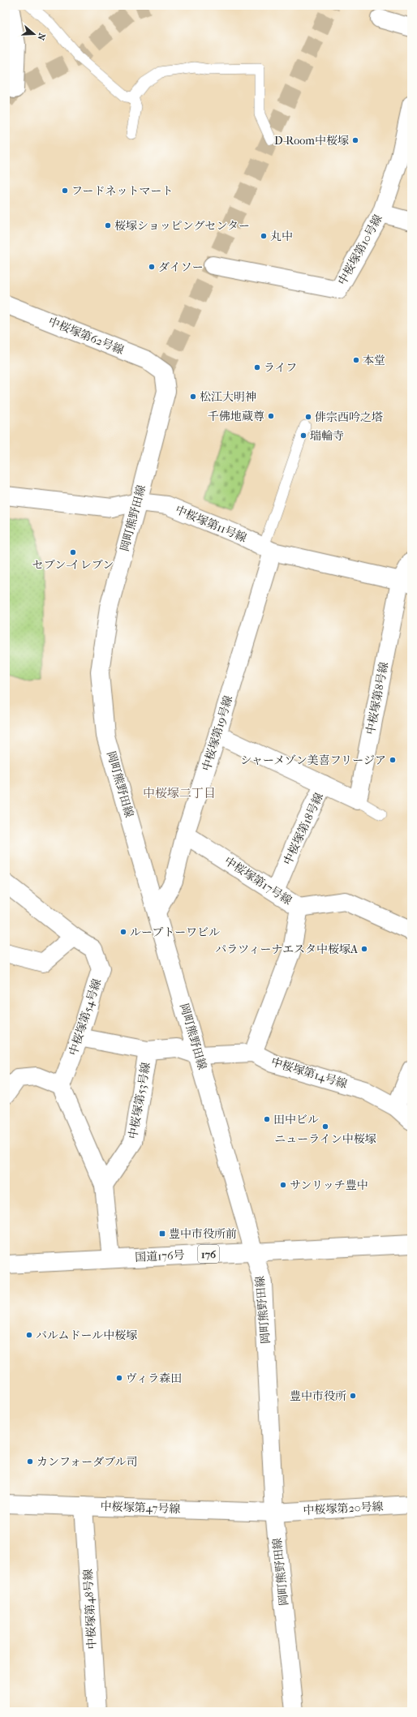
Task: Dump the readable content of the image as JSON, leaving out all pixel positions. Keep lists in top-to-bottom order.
{
  "streets": {
    "main road": [
      "中桜塚第10号線",
      "中桜塚第62号線",
      "岡町熊野田線",
      "中桜塚第11号線",
      "中桜塚第8号線",
      "中桜塚第19号線",
      "中桜塚第18号線",
      "中桜塚第17号線",
      "中桜塚第54号線",
      "中桜塚第14号線",
      "中桜塚第53号線",
      "176",
      "国道176号",
      "中桜塚第47号線",
      "中桜塚第20号線",
      "中桜塚第48号線"
    ]
  },
  "crossings": [
    ["中桜塚第62号線", "岡町熊野田線"],
    ["岡町熊野田線", "中桜塚第11号線"],
    ["岡町熊野田線", "中桜塚第19号線"],
    ["岡町熊野田線", "中桜塚第53号線"],
    ["岡町熊野田線", "国道176号"],
    ["岡町熊野田線", "中桜塚第47号線"],
    ["岡町熊野田線", "中桜塚第20号線"],
    ["中桜塚第11号線", "中桜塚第8号線"],
    ["中桜塚第11号線", "中桜塚第19号線"],
    ["中桜塚第19号線", "中桜塚第18号線"],
    ["中桜塚第19号線", "中桜塚第17号線"],
    ["中桜塚第18号線", "中桜塚第17号線"],
    ["中桜塚第17号線", "中桜塚第14号線"],
    ["中桜塚第54号線", "中桜塚第53号線"],
    ["中桜塚第47号線", "中桜塚第20号線"],
    ["中桜塚第47号線", "中桜塚第48号線"]
  ],
  "districts": ["中桜塚二丁目"],
  "places": {
    "other": [
      "D-Room中桜塚",
      "フードネットマート",
      "桜塚ショッピングセンター",
      "丸中",
      "ダイソー",
      "本堂",
      "ライフ",
      "松江大明神",
      "千佛地蔵尊",
      "俳宗西吟之塔",
      "瑞輪寺",
      "セブン-イレブン",
      "シャーメゾン美喜フリージア",
      "ループトーワビル",
      "パラツィーナエスタ中桜塚A",
      "田中ビル",
      "ニューライン中桜塚",
      "サンリッチ豊中",
      "パルムドール中桜塚",
      "ヴィラ森田",
      "豊中市役所",
      "カンフォーダブル司"
    ],
    "transit": ["豊中市役所前"]
  },
  "north": "right"
}
